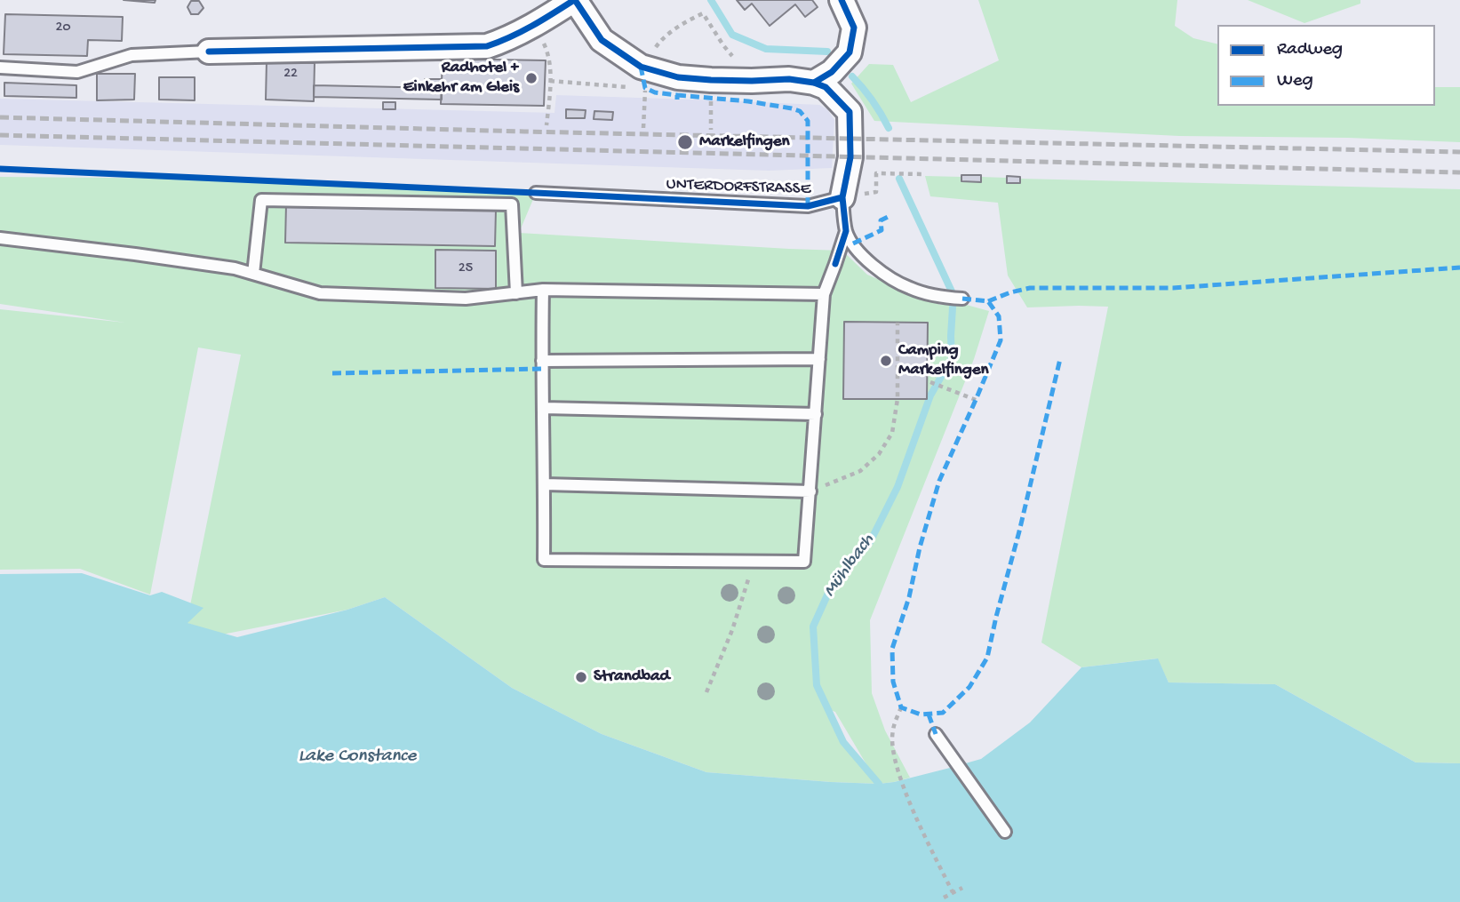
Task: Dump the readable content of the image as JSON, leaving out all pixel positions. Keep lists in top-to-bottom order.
{
  "streets": {
    "lane": ["UNTERDORFSTRASSE"]
  },
  "water": ["Mühlbach", "Lake Constance"],
  "places": [
    "Radhotel + Einkehr am Gleis",
    "Markelfingen",
    "Camping Markelfingen",
    "Strandbad"
  ],
  "house_numbers": ["20", "22", "25"],
  "legend": ["Radweg", "Weg"]
}
